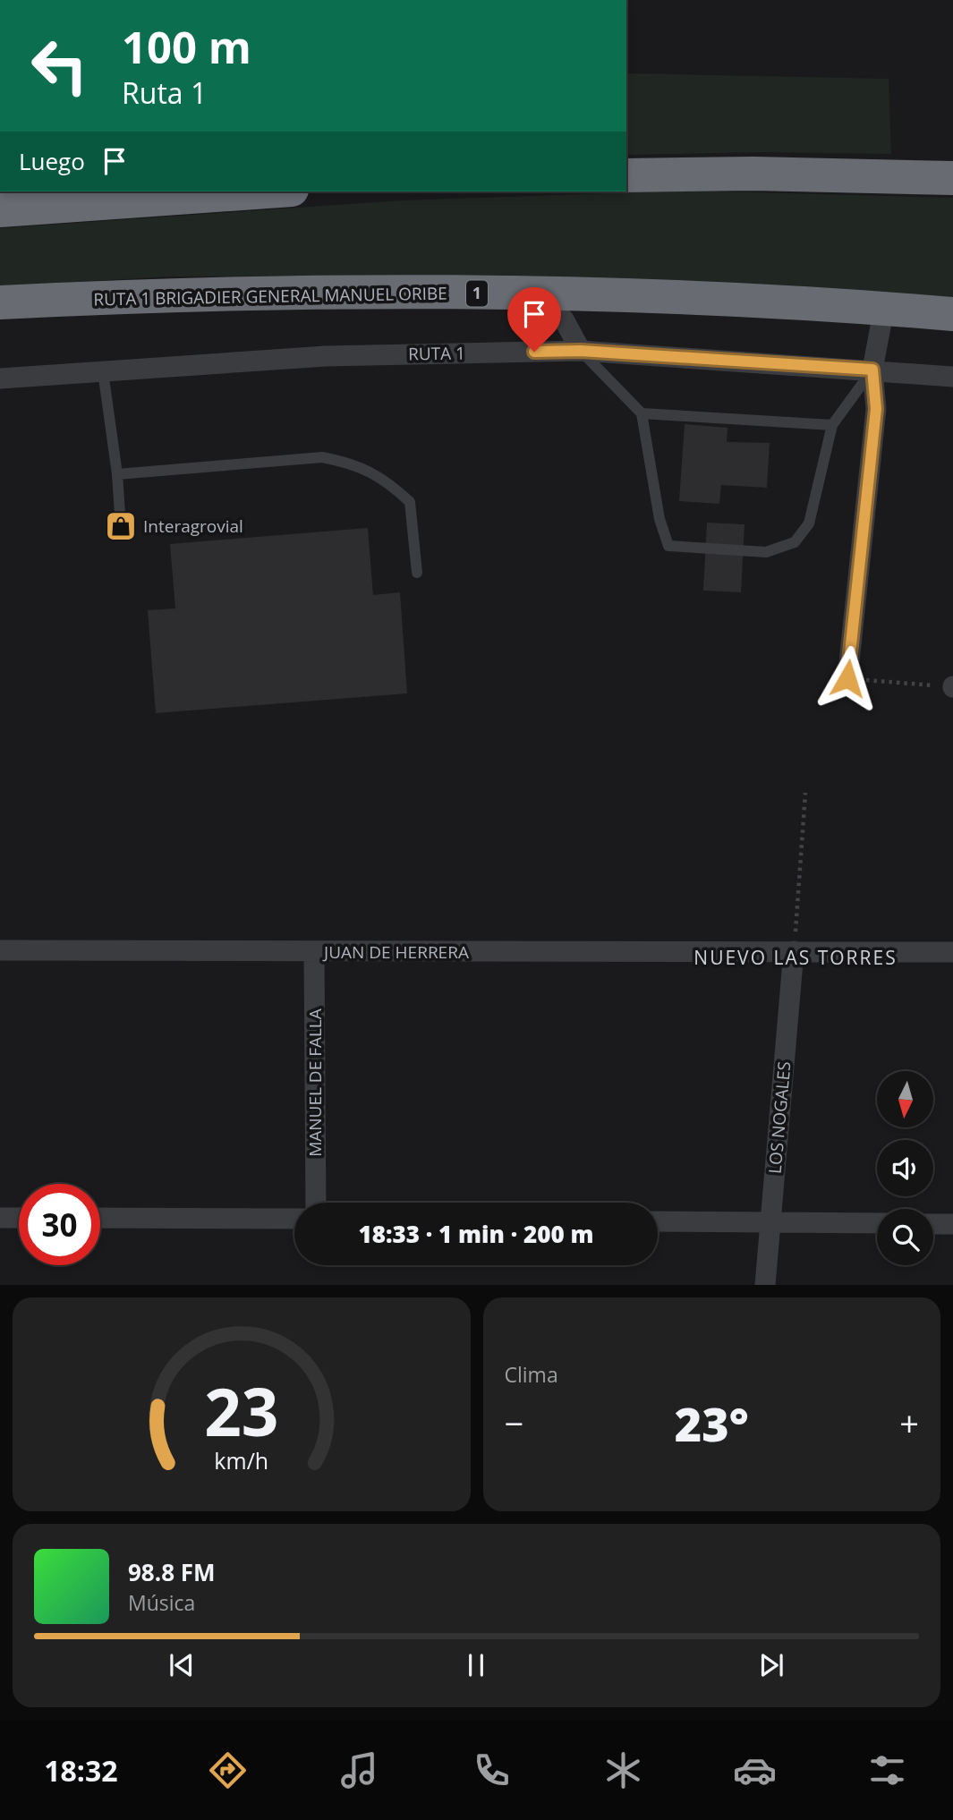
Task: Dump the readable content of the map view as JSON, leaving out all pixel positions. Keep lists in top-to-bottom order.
{
  "streets": {
    "highway": ["1", "RUTA 1 BRIGADIER GENERAL MANUEL ORIBE"],
    "street": [
      "RUTA 1",
      "JUAN DE HERRERA",
      "MANUEL DE FALLA",
      "LOS NOGALES"
    ]
  },
  "crossings": [
    ["JUAN DE HERRERA", "MANUEL DE FALLA"],
    ["JUAN DE HERRERA", "LOS NOGALES"]
  ],
  "districts": ["NUEVO LAS TORRES"],
  "places": {
    "shop": ["Interagrovial"]
  },
  "north": "bottom",
  "page": {
    "turn": ["100 m", "Ruta 1"],
    "then": "Luego",
    "limit": "30",
    "trip": "18:33 · 1 min · 200 m",
    "tile": "Clima",
    "heat": ["−", "23°", "+"],
    "song": ["98.8 FM", "Música"],
    "tabs": "18:32",
    "gauge": ["23", "km/h"]
  }
}
